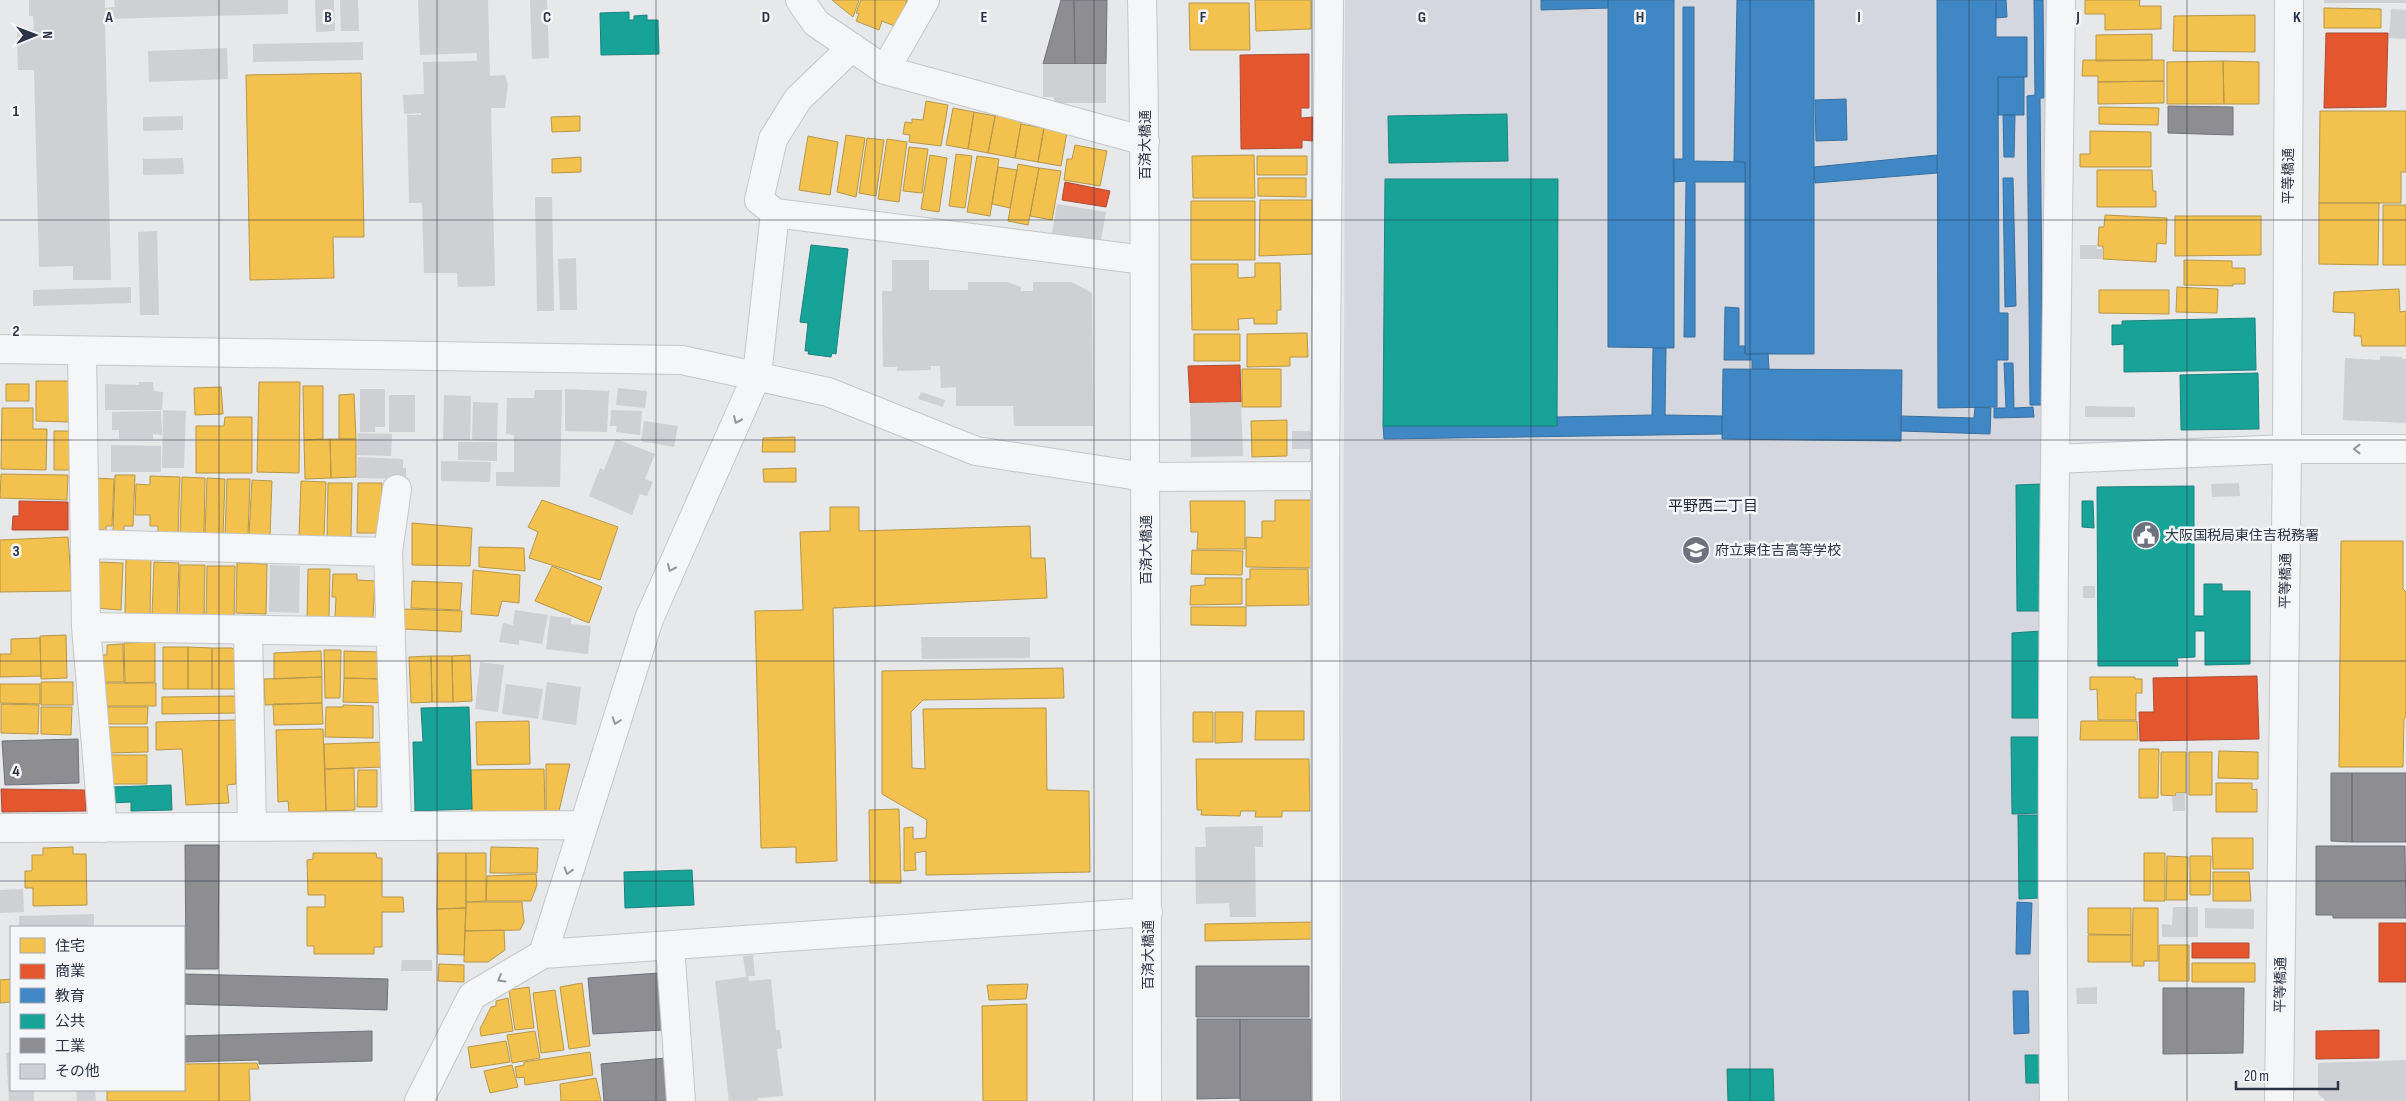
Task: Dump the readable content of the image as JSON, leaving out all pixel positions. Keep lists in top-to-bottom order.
{
  "streets": {
    "street": ["百済大橋通", "平等橋通"]
  },
  "districts": ["平野西二丁目"],
  "places": {
    "public building": ["大阪国税局東住吉税務署"],
    "school or university": ["府立東住吉高等学校"]
  },
  "legend": [
    "住宅",
    "商業",
    "教育",
    "公共",
    "工業",
    "その他"
  ],
  "scale_bar": "20 m",
  "north": "right",
  "grid": {
    "columns": [
      "A",
      "B",
      "C",
      "D",
      "E",
      "F",
      "G",
      "H",
      "I",
      "J",
      "K"
    ],
    "rows": [
      "1",
      "2",
      "3",
      "4"
    ]
  }
}
